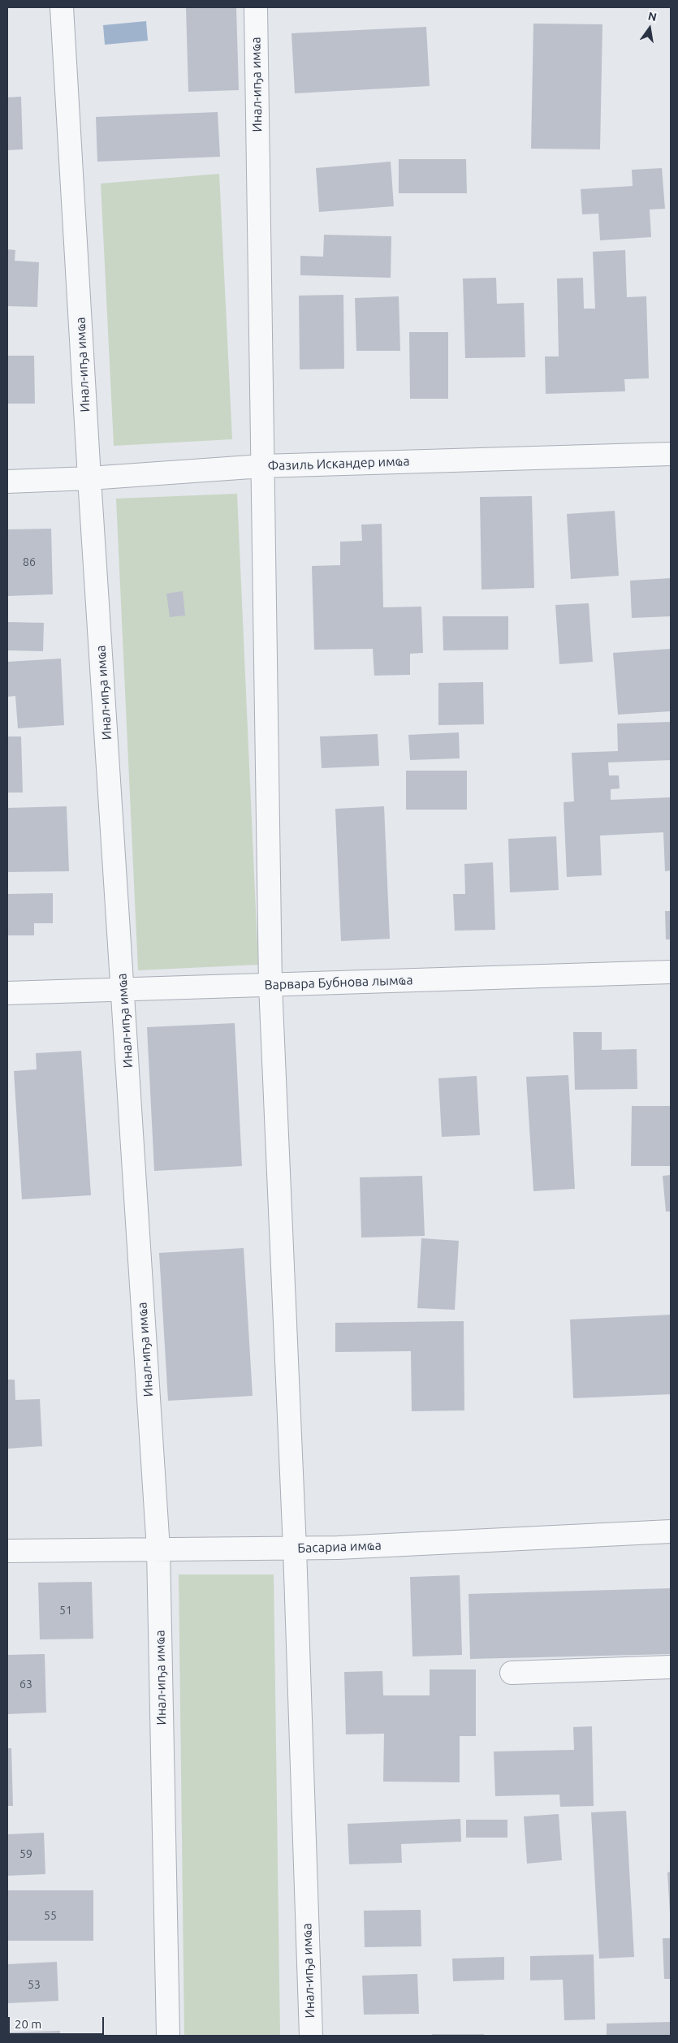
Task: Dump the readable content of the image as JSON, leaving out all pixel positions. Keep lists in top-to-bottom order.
{
  "streets": {
    "street": [
      "Инал-иҧа имҩа",
      "Фазиль Искандер имҩа",
      "Варвара Бубнова лымҩа",
      "Басариа имҩа"
    ]
  },
  "crossings": [
    ["Инал-иҧа имҩа", "Фазиль Искандер имҩа"],
    ["Инал-иҧа имҩа", "Варвара Бубнова лымҩа"],
    ["Инал-иҧа имҩа", "Басариа имҩа"]
  ],
  "house_numbers": [
    "86",
    "51",
    "63",
    "59",
    "55",
    "53"
  ],
  "scale_bar": "20 m",
  "north": "top"
}
